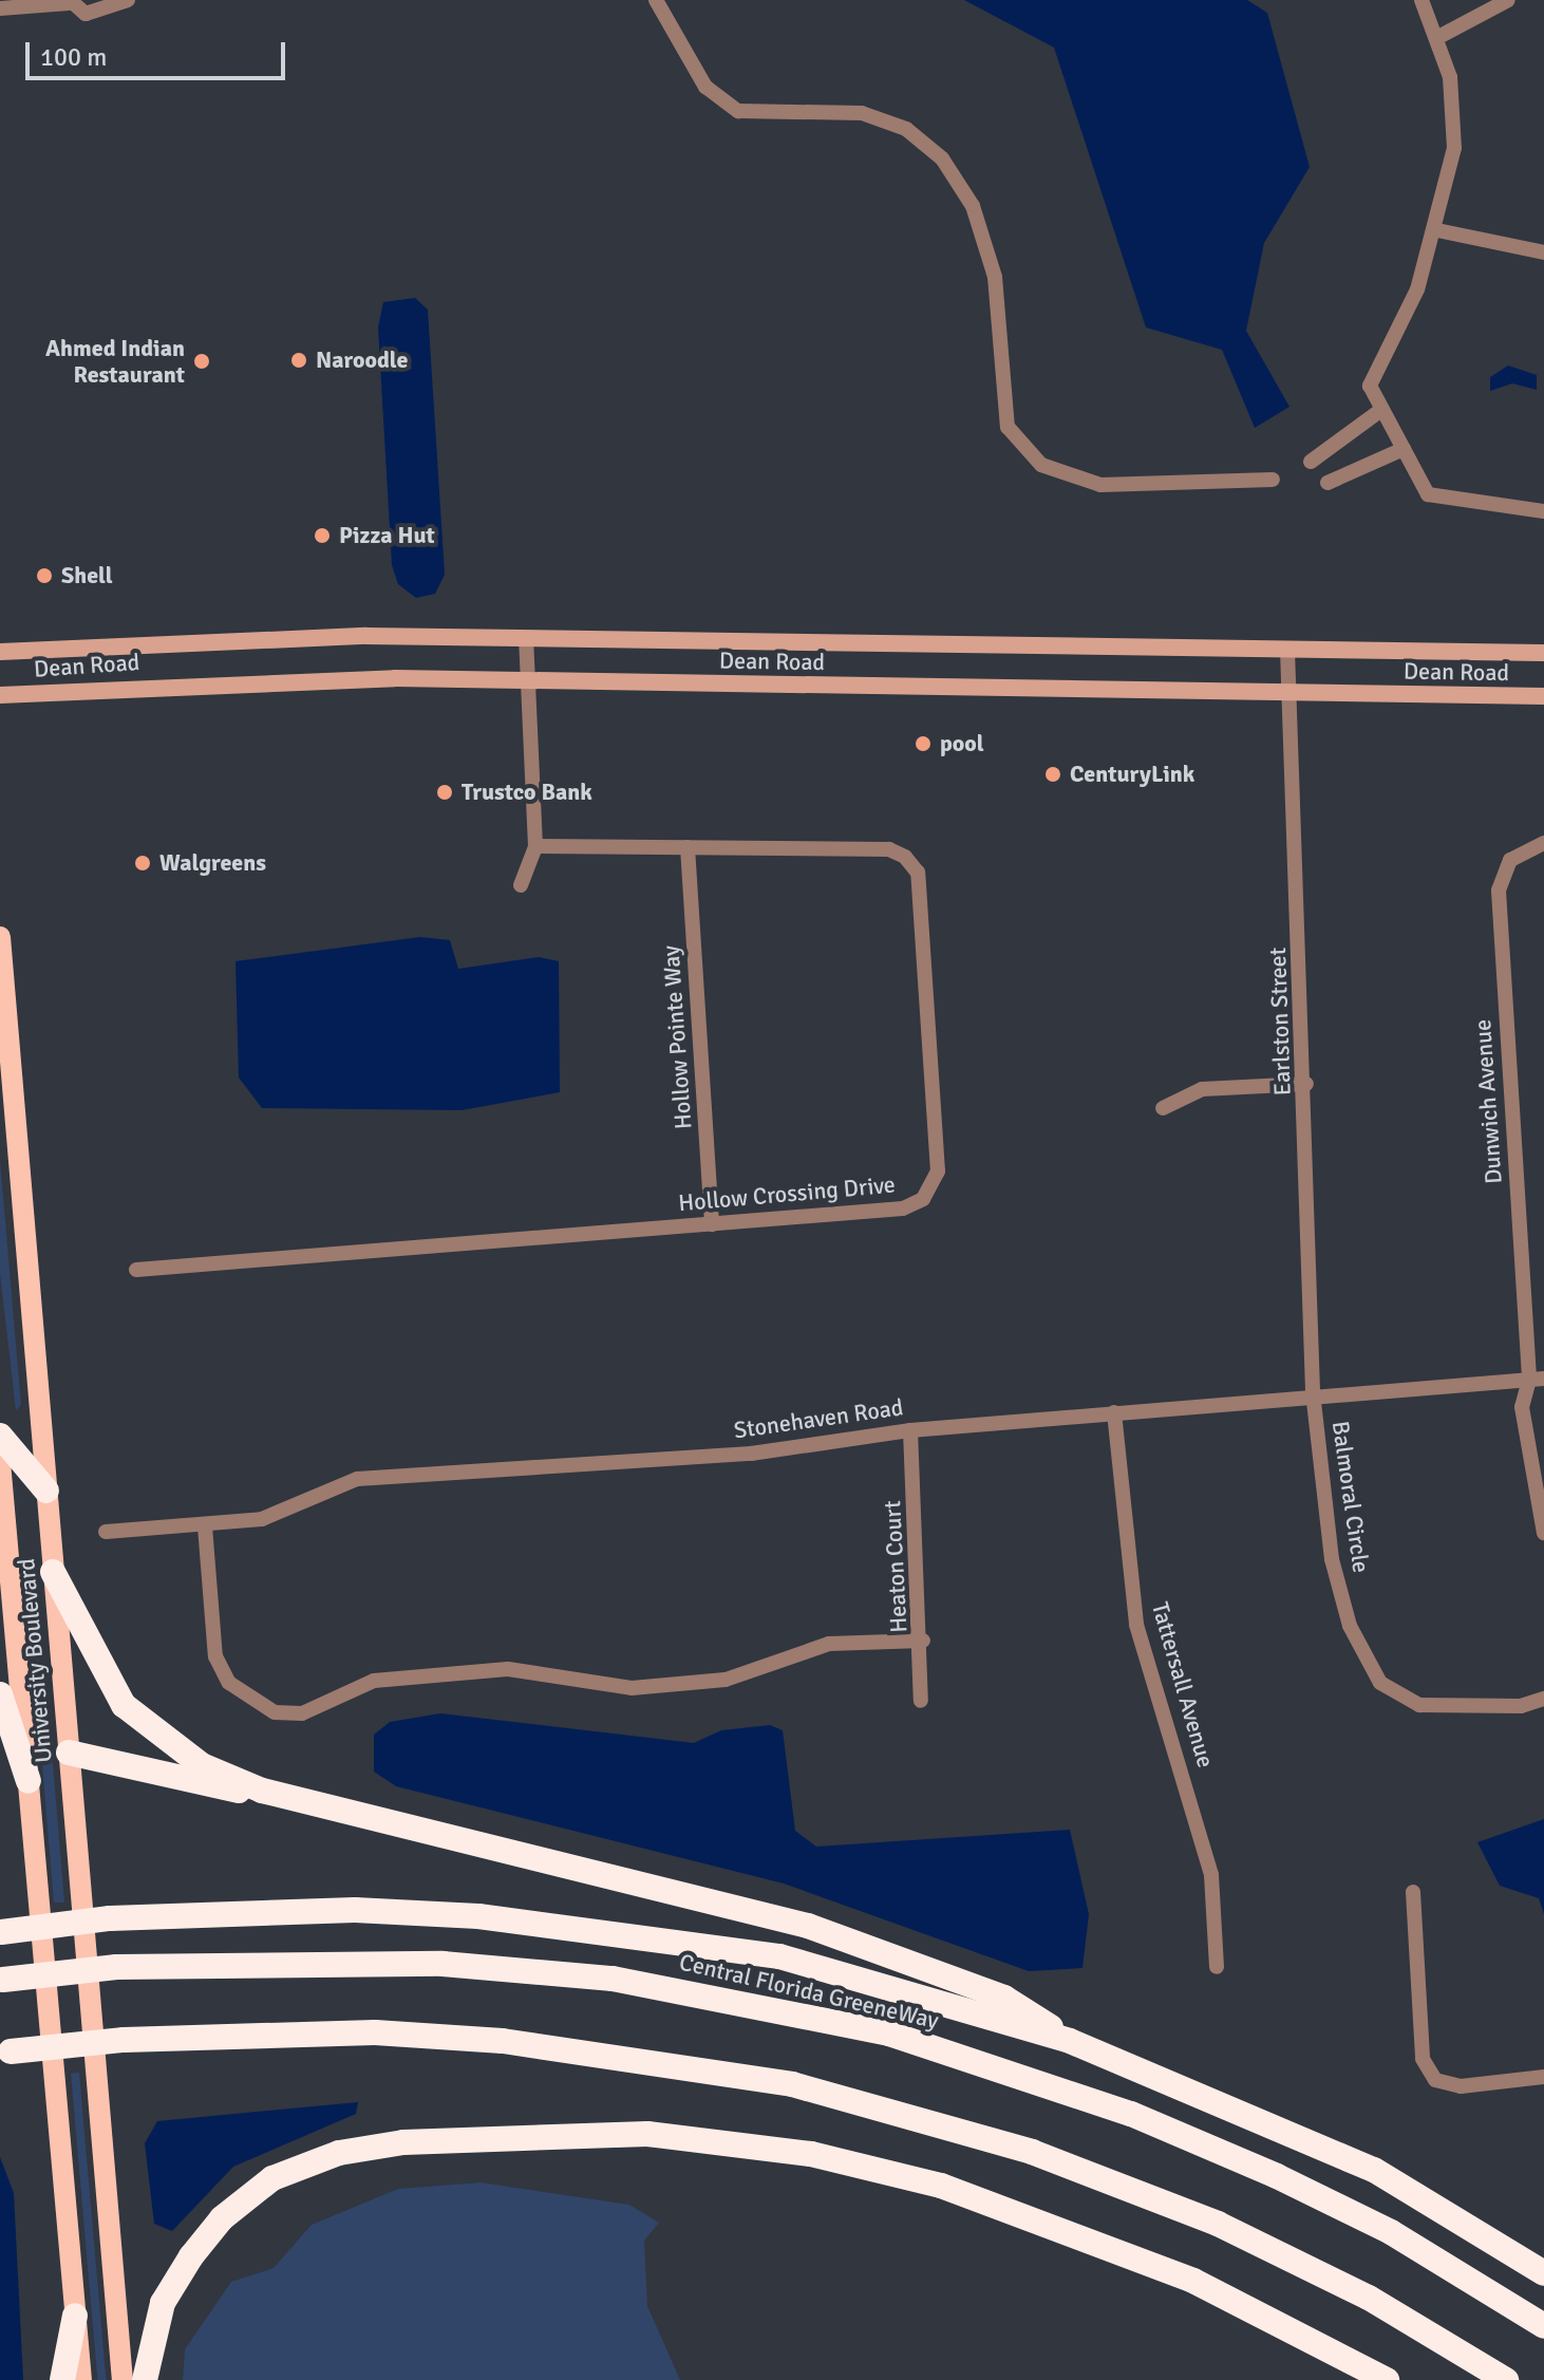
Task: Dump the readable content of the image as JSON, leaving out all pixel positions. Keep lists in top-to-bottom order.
{
  "streets": {
    "highway": ["Central Florida GreeneWay"],
    "main road": ["Dean Road", "University Boulevard"],
    "street": [
      "Earlston Street",
      "Hollow Pointe Way",
      "Dunwich Avenue",
      "Hollow Crossing Drive",
      "Stonehaven Road",
      "Balmoral Circle",
      "Heaton Court",
      "Tattersall Avenue"
    ]
  },
  "crossings": [
    ["Dean Road", "Earlston Street"],
    ["Earlston Street", "Stonehaven Road"],
    ["Earlston Street", "Balmoral Circle"],
    ["Hollow Pointe Way", "Hollow Crossing Drive"],
    ["Dunwich Avenue", "Stonehaven Road"],
    ["Stonehaven Road", "Balmoral Circle"],
    ["Stonehaven Road", "Heaton Court"],
    ["Stonehaven Road", "Tattersall Avenue"]
  ],
  "places": [
    "Naroodle",
    "Ahmed Indian Restaurant",
    "Pizza Hut",
    "Shell",
    "pool",
    "CenturyLink",
    "Trustco Bank",
    "Walgreens"
  ],
  "scale_bar": "100 m"
}
